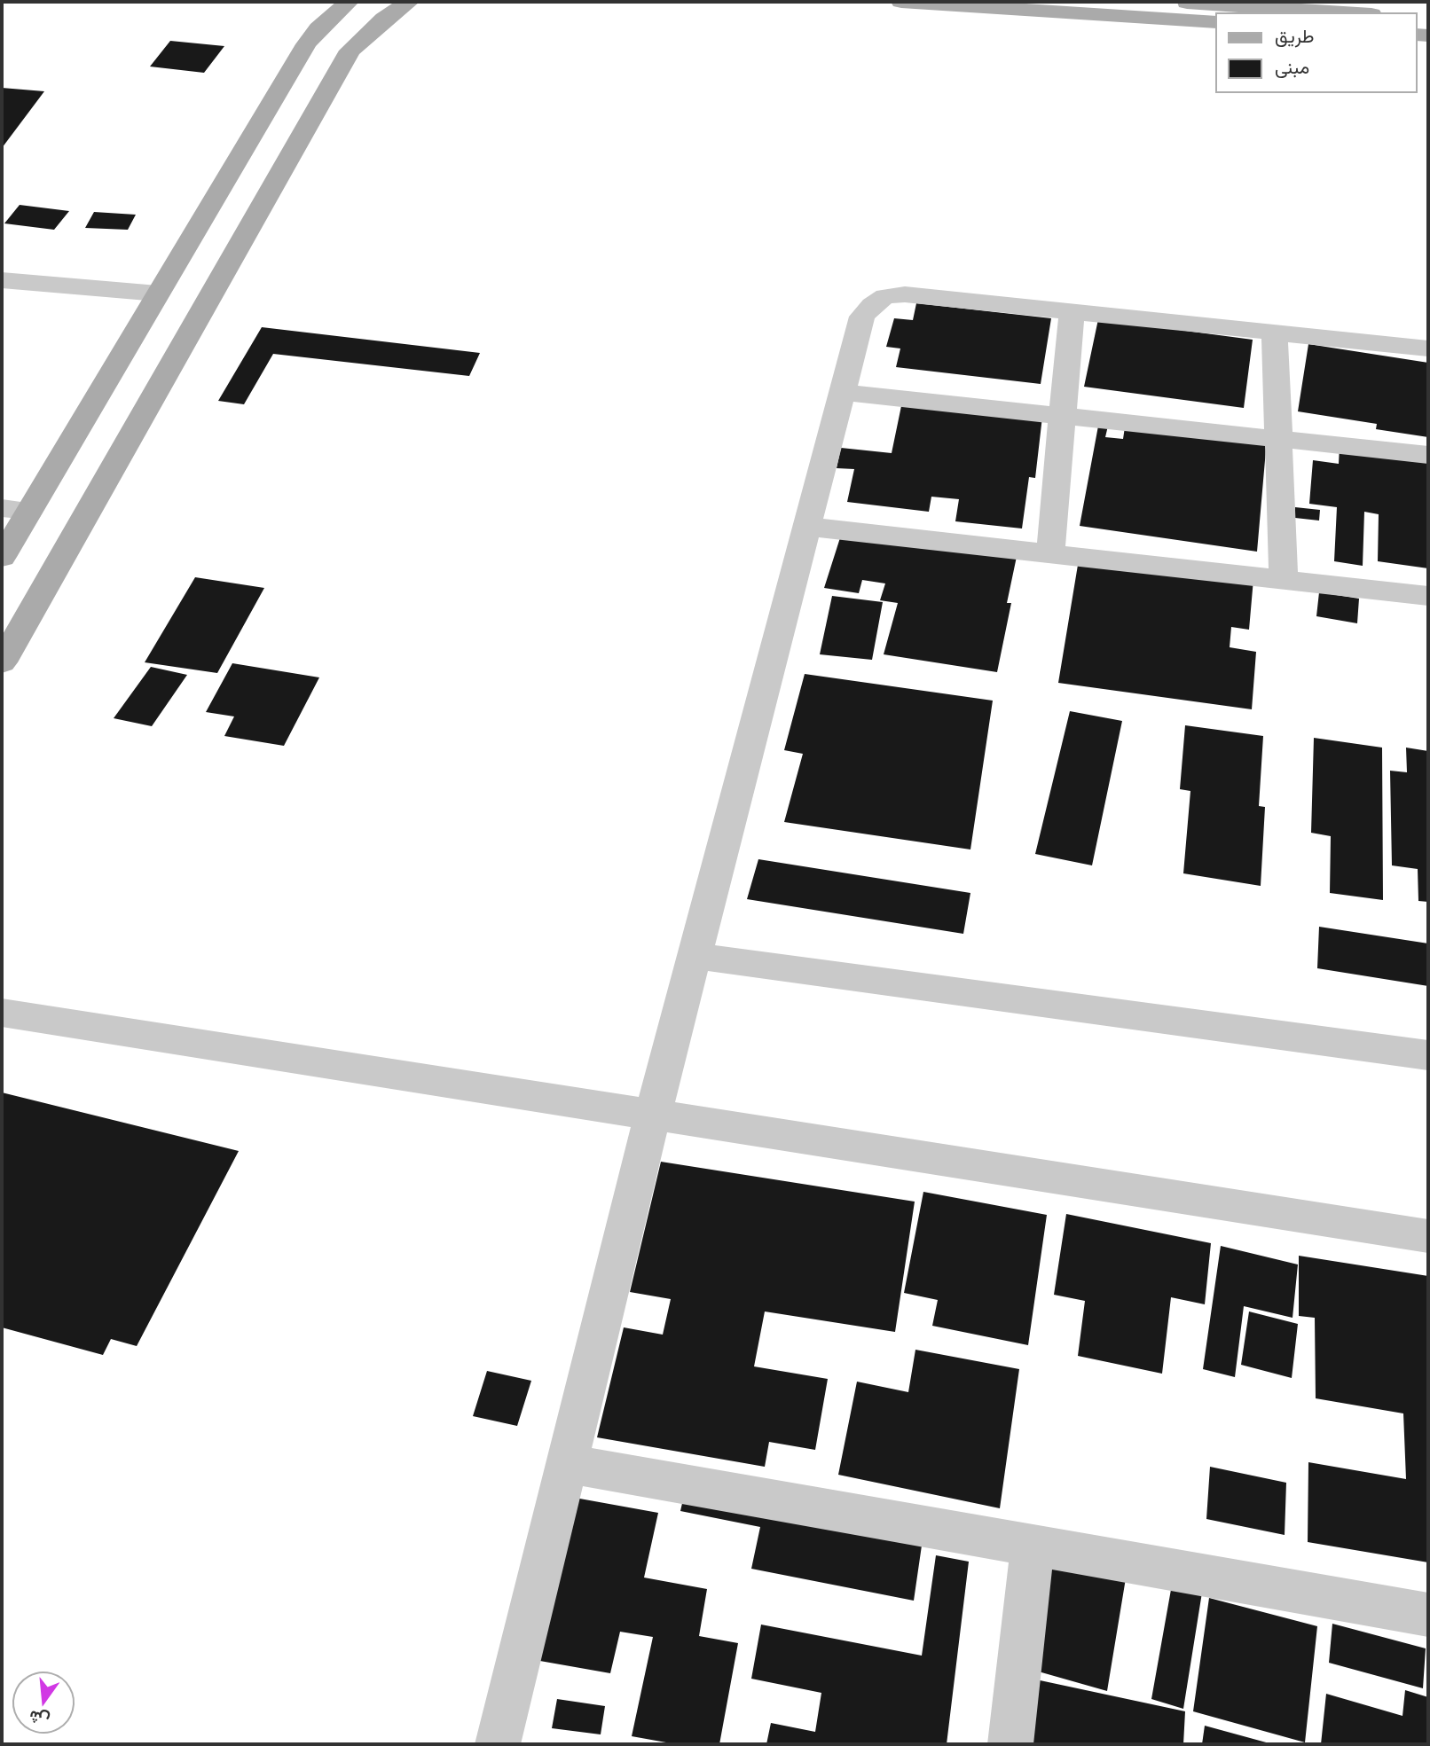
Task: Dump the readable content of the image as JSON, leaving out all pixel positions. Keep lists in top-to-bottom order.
{
  "legend": ["طريق", "مبنى"],
  "north": "bottom"
}
